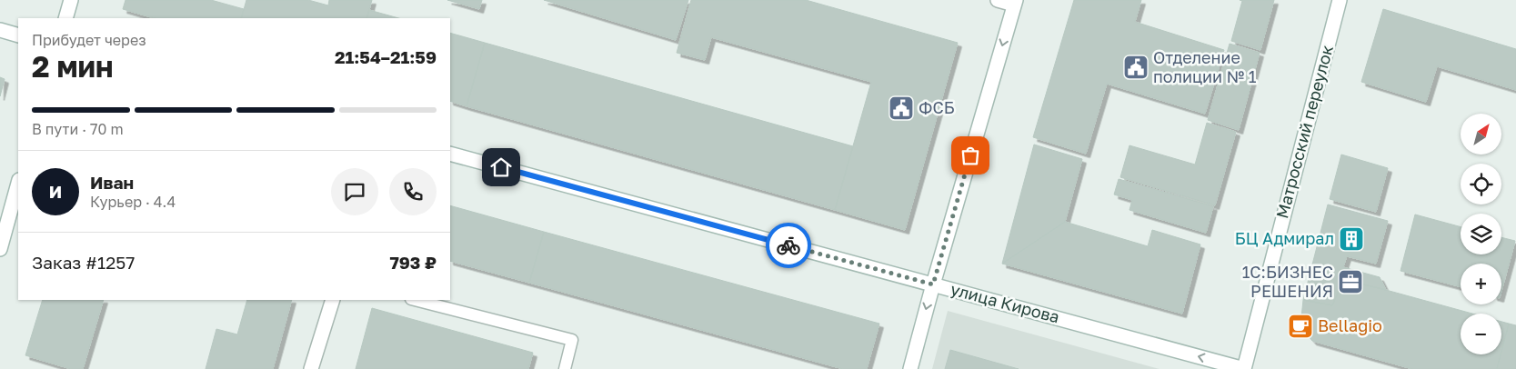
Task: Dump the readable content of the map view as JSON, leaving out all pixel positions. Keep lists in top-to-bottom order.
{
  "streets": {
    "main road": ["Матросский переулок", "улица Кирова"]
  },
  "crossings": [
    ["Матросский переулок", "улица Кирова"]
  ],
  "one_way": ["улица Кирова"],
  "places": {
    "public building": ["Отделение полиции № 1", "ФСБ"],
    "building": ["БЦ Адмирал"],
    "office": ["1С:БИЗНЕС РЕШЕНИЯ"],
    "cafe": ["Bellagio"]
  },
  "north": "top right",
  "page": {
    "heading": ["2 мин", "Прибудет через", "21:54–21:59"],
    "panel": [
      "Иван",
      "Курьер · 4.4",
      "Заказ #1257",
      "793 ₽"
    ],
    "bar": "В пути · 70 m",
    "map_buttons": ["+", "−"],
    "round": "И"
  }
}
